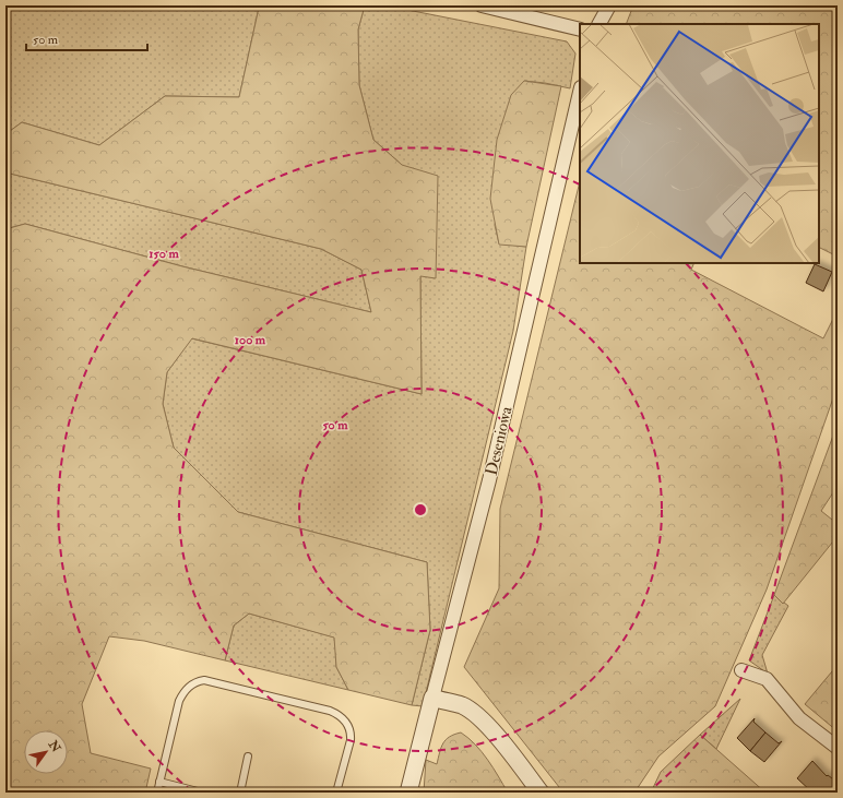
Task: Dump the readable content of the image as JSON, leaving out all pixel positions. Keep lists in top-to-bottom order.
{
  "streets": {
    "street": ["Deseniowa"]
  },
  "scale_bar": "50 m",
  "north": "top right",
  "rings": ["150 m", "100 m", "50 m"]
}
